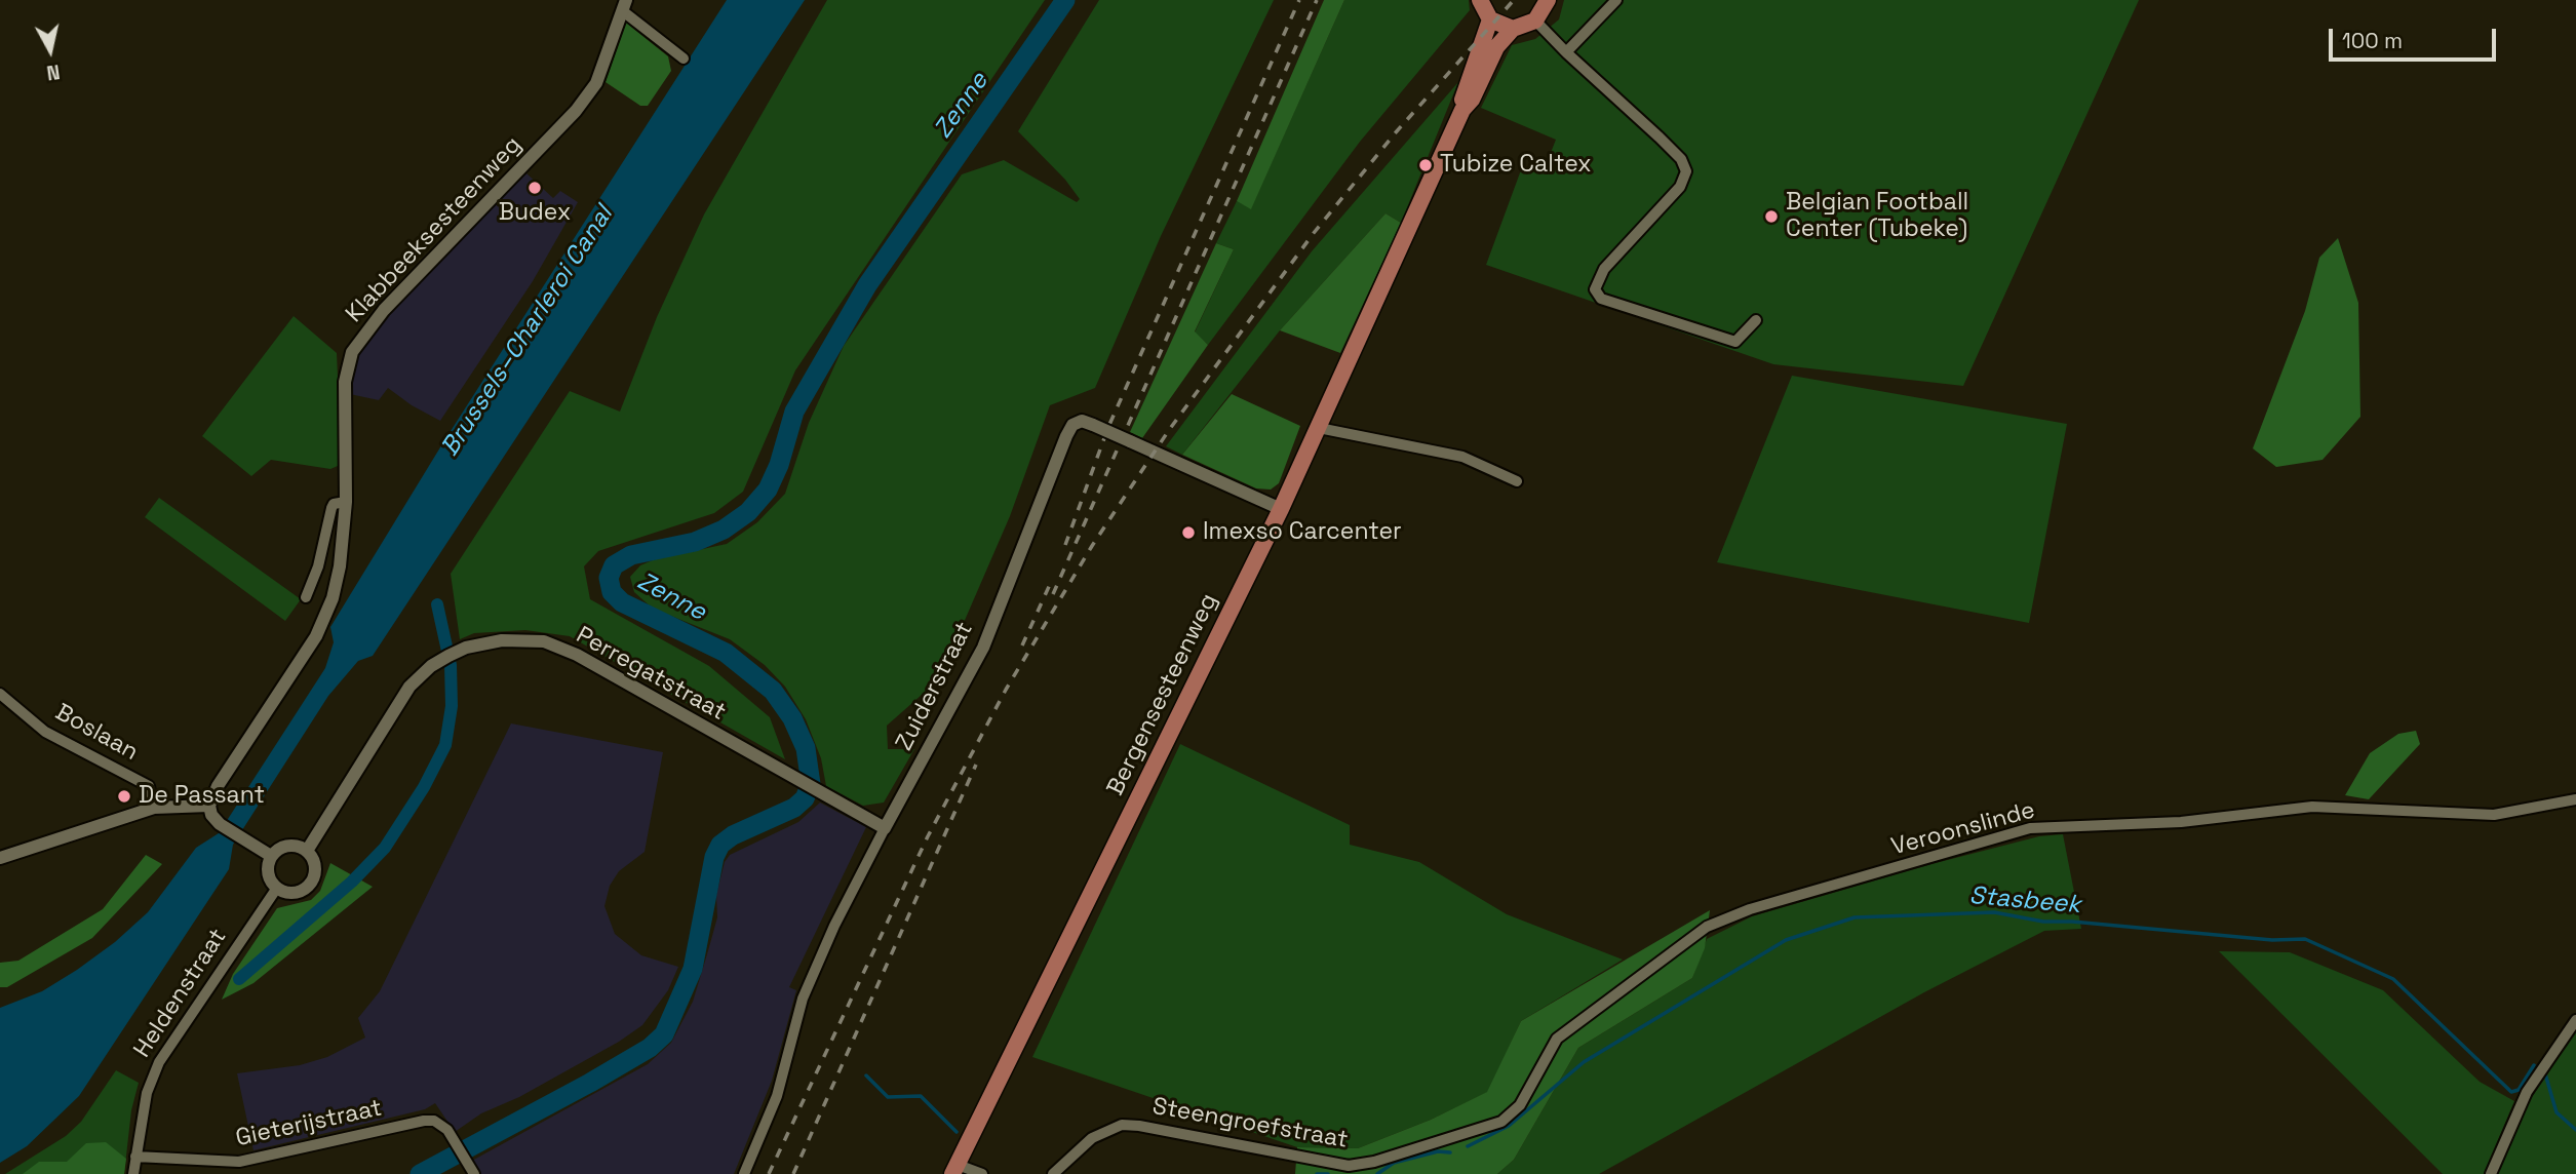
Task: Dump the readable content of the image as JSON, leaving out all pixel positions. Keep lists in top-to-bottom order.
{
  "streets": {
    "main road": ["Bergensesteenweg"],
    "street": [
      "Klabbeeksesteenweg",
      "Perregatstraat",
      "Zuiderstraat",
      "Boslaan",
      "Veroonslinde",
      "Heldenstraat",
      "Gieterijstraat",
      "Steengroefstraat"
    ]
  },
  "crossings": [
    ["Perregatstraat", "Zuiderstraat"],
    ["Perregatstraat", "Heldenstraat"],
    ["Zuiderstraat", "Bergensesteenweg"],
    ["Veroonslinde", "Steengroefstraat"],
    ["Heldenstraat", "Gieterijstraat"]
  ],
  "water": ["Zenne", "Brussels–Charleroi Canal", "Stasbeek"],
  "places": [
    "Tubize Caltex",
    "Budex",
    "Belgian Football Center (Tubeke)",
    "Imexso Carcenter",
    "De Passant"
  ],
  "scale_bar": "100 m",
  "north": "bottom"
}
